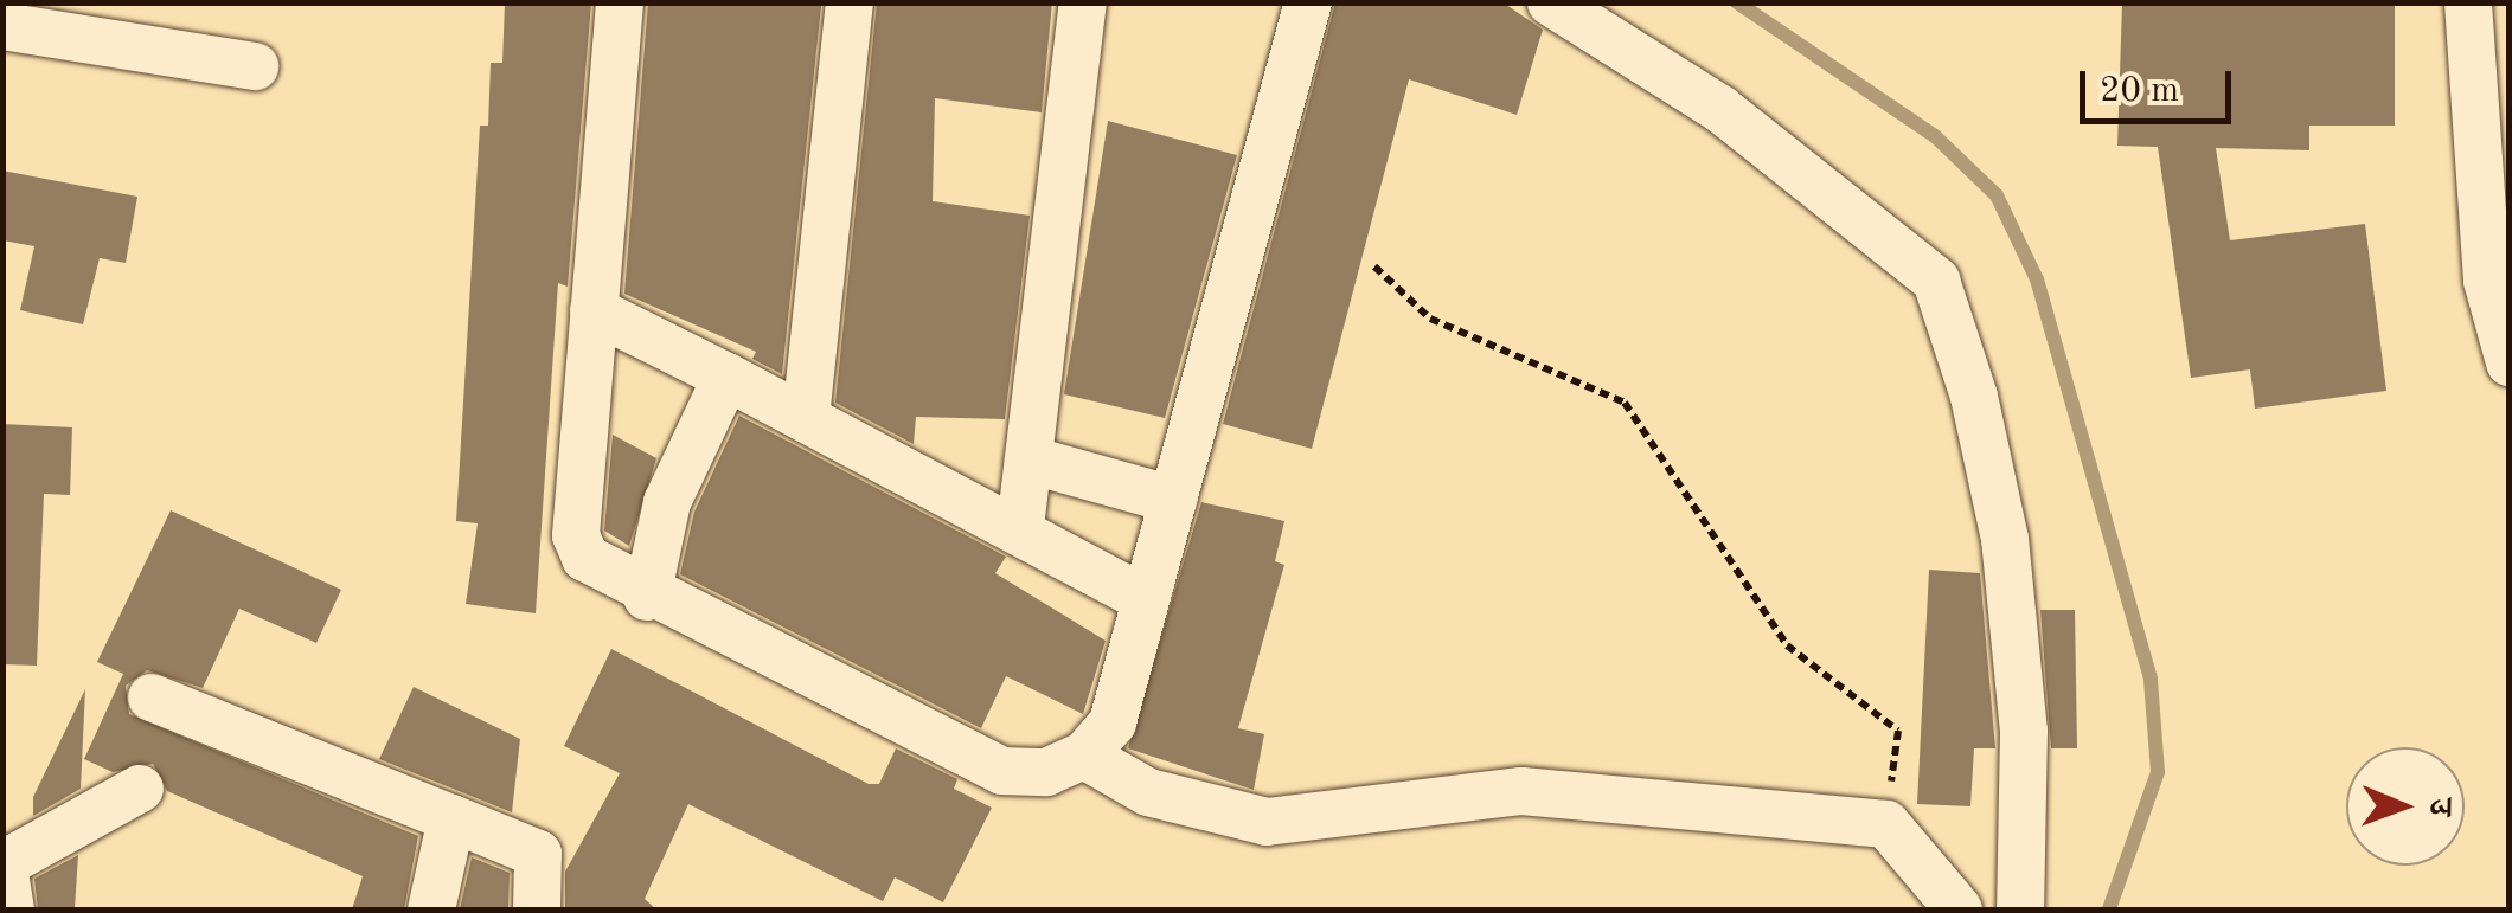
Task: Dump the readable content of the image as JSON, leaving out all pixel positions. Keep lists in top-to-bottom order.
{
  "scale_bar": "20 m",
  "north": "right"
}
